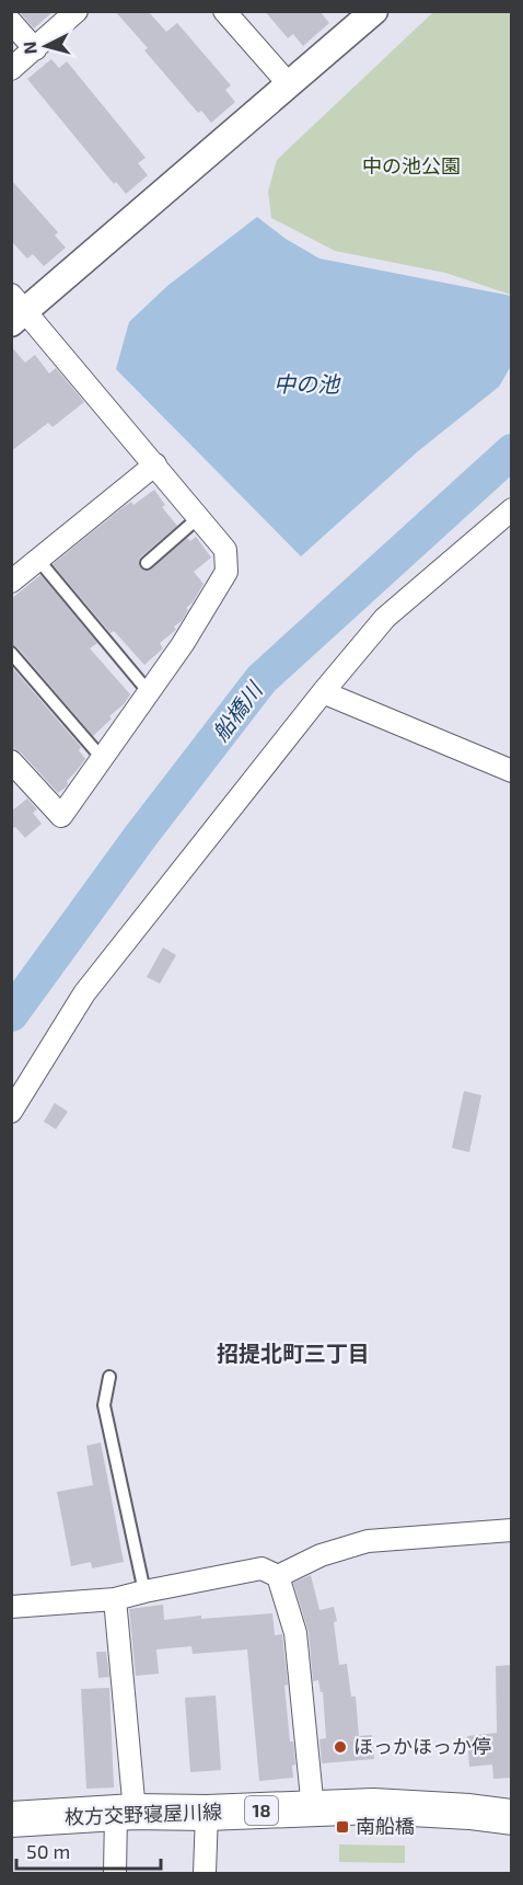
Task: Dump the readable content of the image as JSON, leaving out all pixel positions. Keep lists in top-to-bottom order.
{
  "streets": {
    "main road": ["18", "枚方交野寝屋川線"]
  },
  "districts": ["招提北町三丁目"],
  "water": ["中の池", "船橋川"],
  "parks": ["中の池公園"],
  "places": {
    "other": ["ほっかほっか停"],
    "transit": ["南船橋"]
  },
  "scale_bar": "50 m",
  "north": "left"
}
